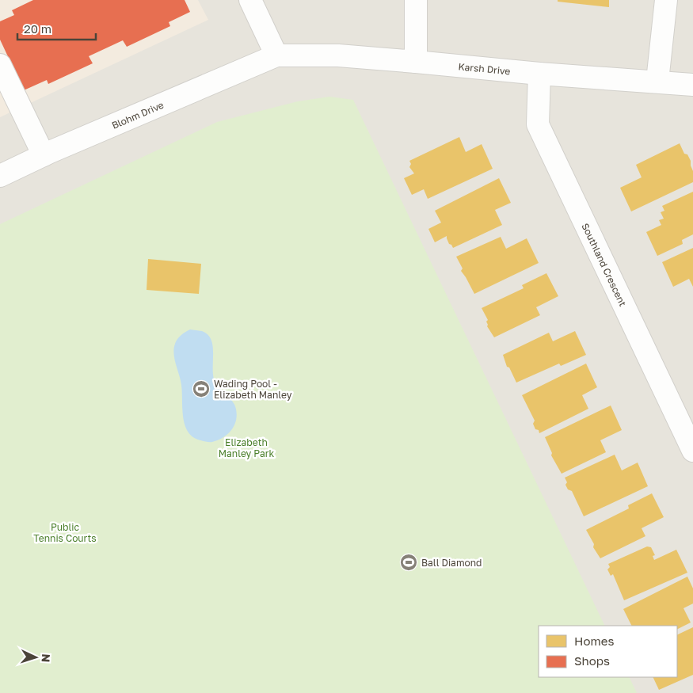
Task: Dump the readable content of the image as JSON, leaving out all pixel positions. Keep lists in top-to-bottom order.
{
  "streets": {
    "street": ["Karsh Drive", "Blohm Drive", "Southland Crescent"]
  },
  "crossings": [
    ["Karsh Drive", "Blohm Drive"],
    ["Karsh Drive", "Southland Crescent"]
  ],
  "parks": ["Elizabeth Manley Park", "Public Tennis Courts"],
  "places": {
    "sports": ["Wading Pool - Elizabeth Manley", "Ball Diamond"]
  },
  "legend": ["Homes", "Shops"],
  "scale_bar": "20 m",
  "north": "right"
}
